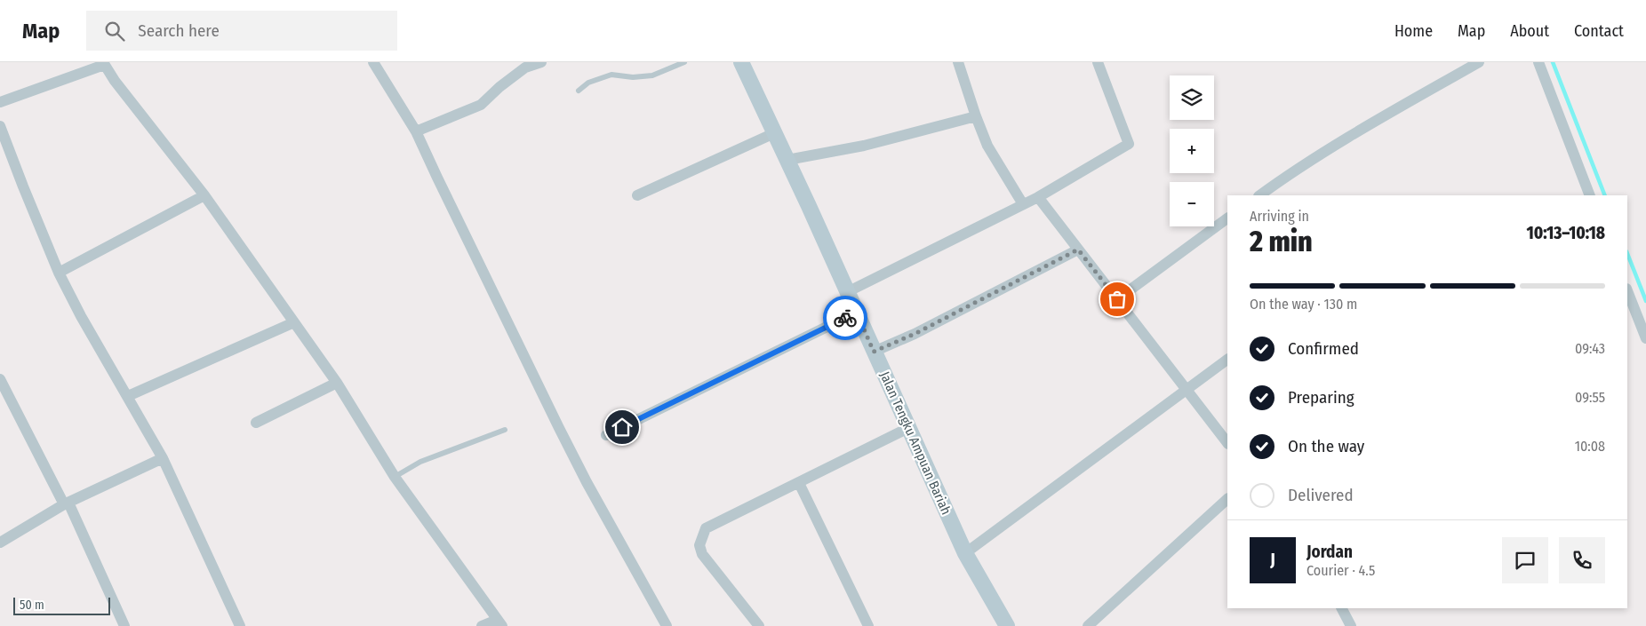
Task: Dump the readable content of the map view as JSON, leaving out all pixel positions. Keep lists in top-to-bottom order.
{
  "streets": {
    "main road": ["Jalan Tengku Ampuan Bariah"]
  },
  "scale_bar": "50 m",
  "page": {
    "header": "Map",
    "search": "Search here",
    "nav": [
      "Home",
      "Map",
      "About",
      "Contact"
    ],
    "map_buttons": ["+", "−"],
    "heading": ["2 min", "Arriving in", "10:13–10:18"],
    "panel": ["Jordan", "Courier · 4.5"],
    "bar": "On the way · 130 m",
    "list": [
      ["Confirmed", "09:43"],
      ["Preparing", "09:55"],
      ["On the way", "10:08"],
      "Delivered"
    ],
    "round": "J",
    "scale": "50 m"
  }
}
